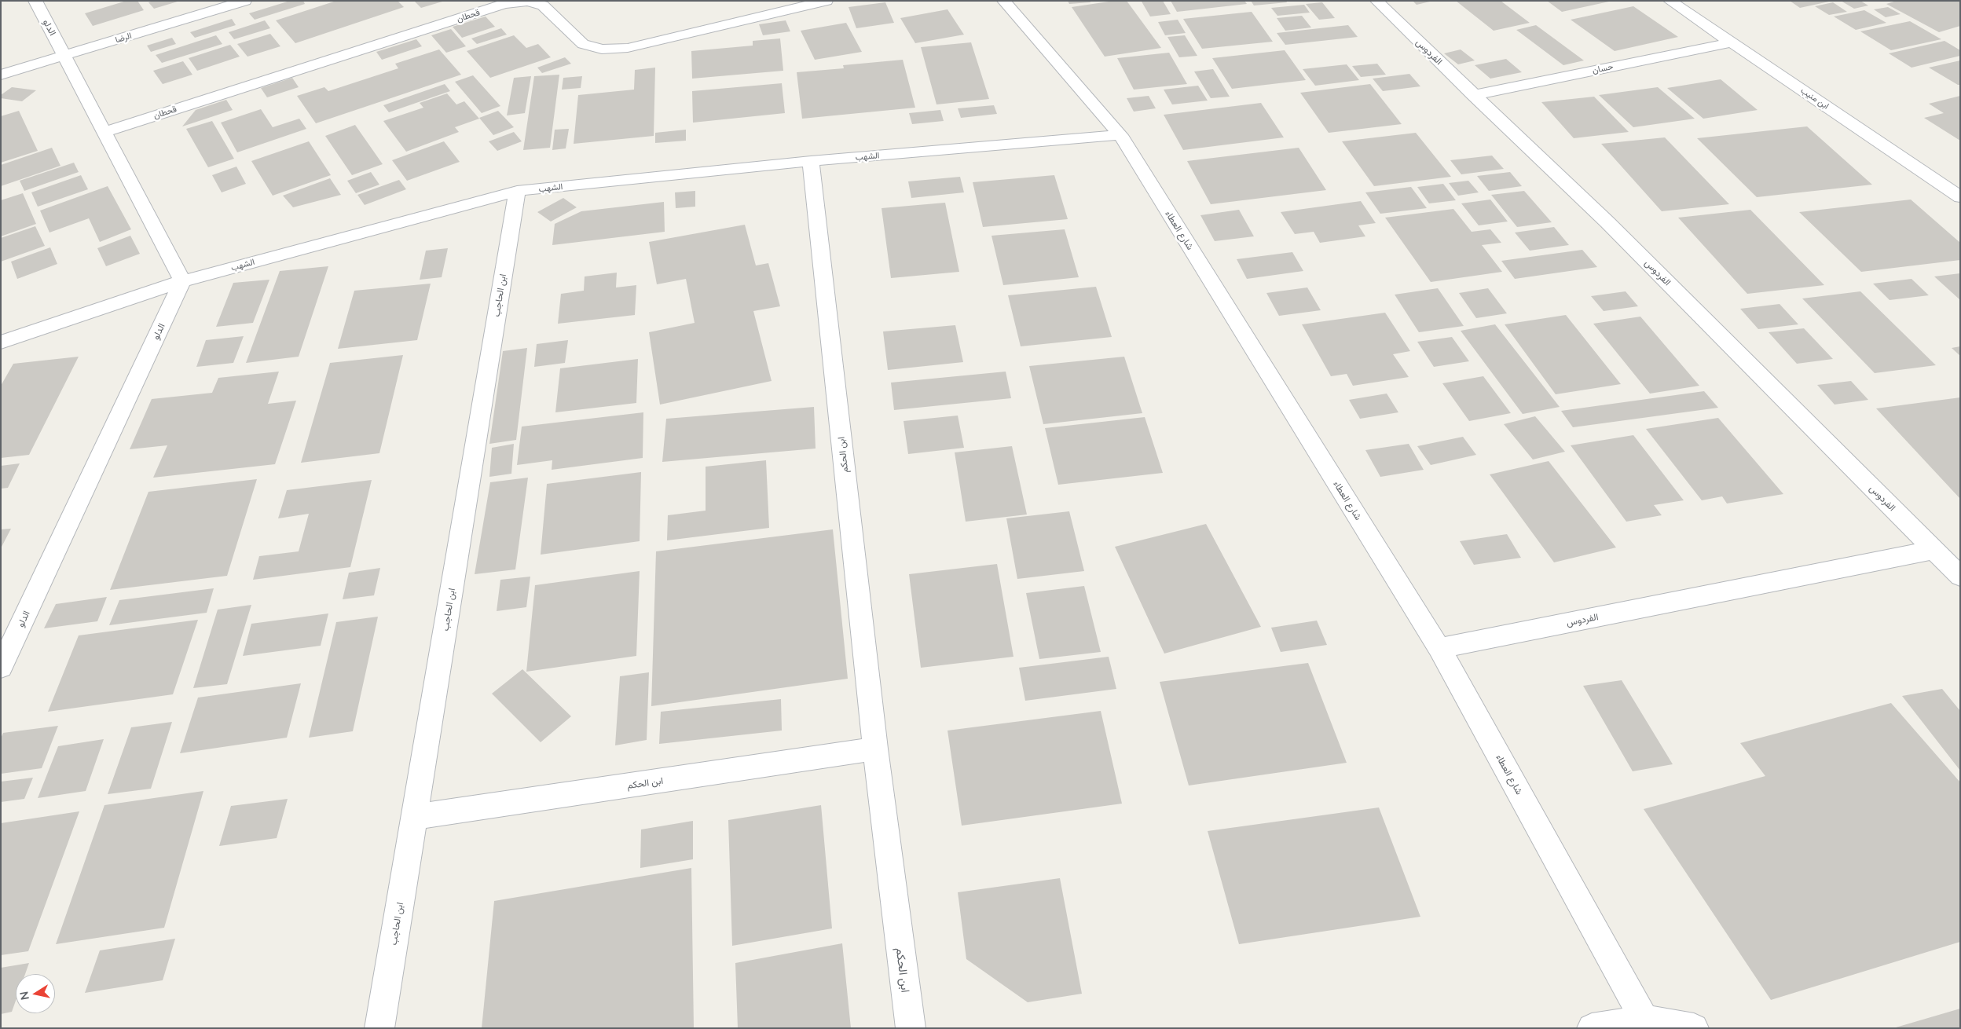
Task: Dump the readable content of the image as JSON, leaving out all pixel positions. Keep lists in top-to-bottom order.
{
  "streets": {
    "street": [
      "قحطان",
      "الدلو",
      "الرضا",
      "الفردوس",
      "حسان",
      "ابن منيب",
      "الشهب",
      "شارع العطاء",
      "ابن الحاجب",
      "ابن الحكم"
    ]
  },
  "crossings": [
    ["قحطان", "الدلو"],
    ["الدلو", "الرضا"],
    ["الدلو", "الشهب"],
    ["الفردوس", "حسان"],
    ["الفردوس", "شارع العطاء"],
    ["حسان", "ابن منيب"],
    ["الشهب", "شارع العطاء"],
    ["الشهب", "ابن الحاجب"],
    ["الشهب", "ابن الحكم"],
    ["ابن الحاجب", "ابن الحكم"]
  ],
  "north": "left"
}
